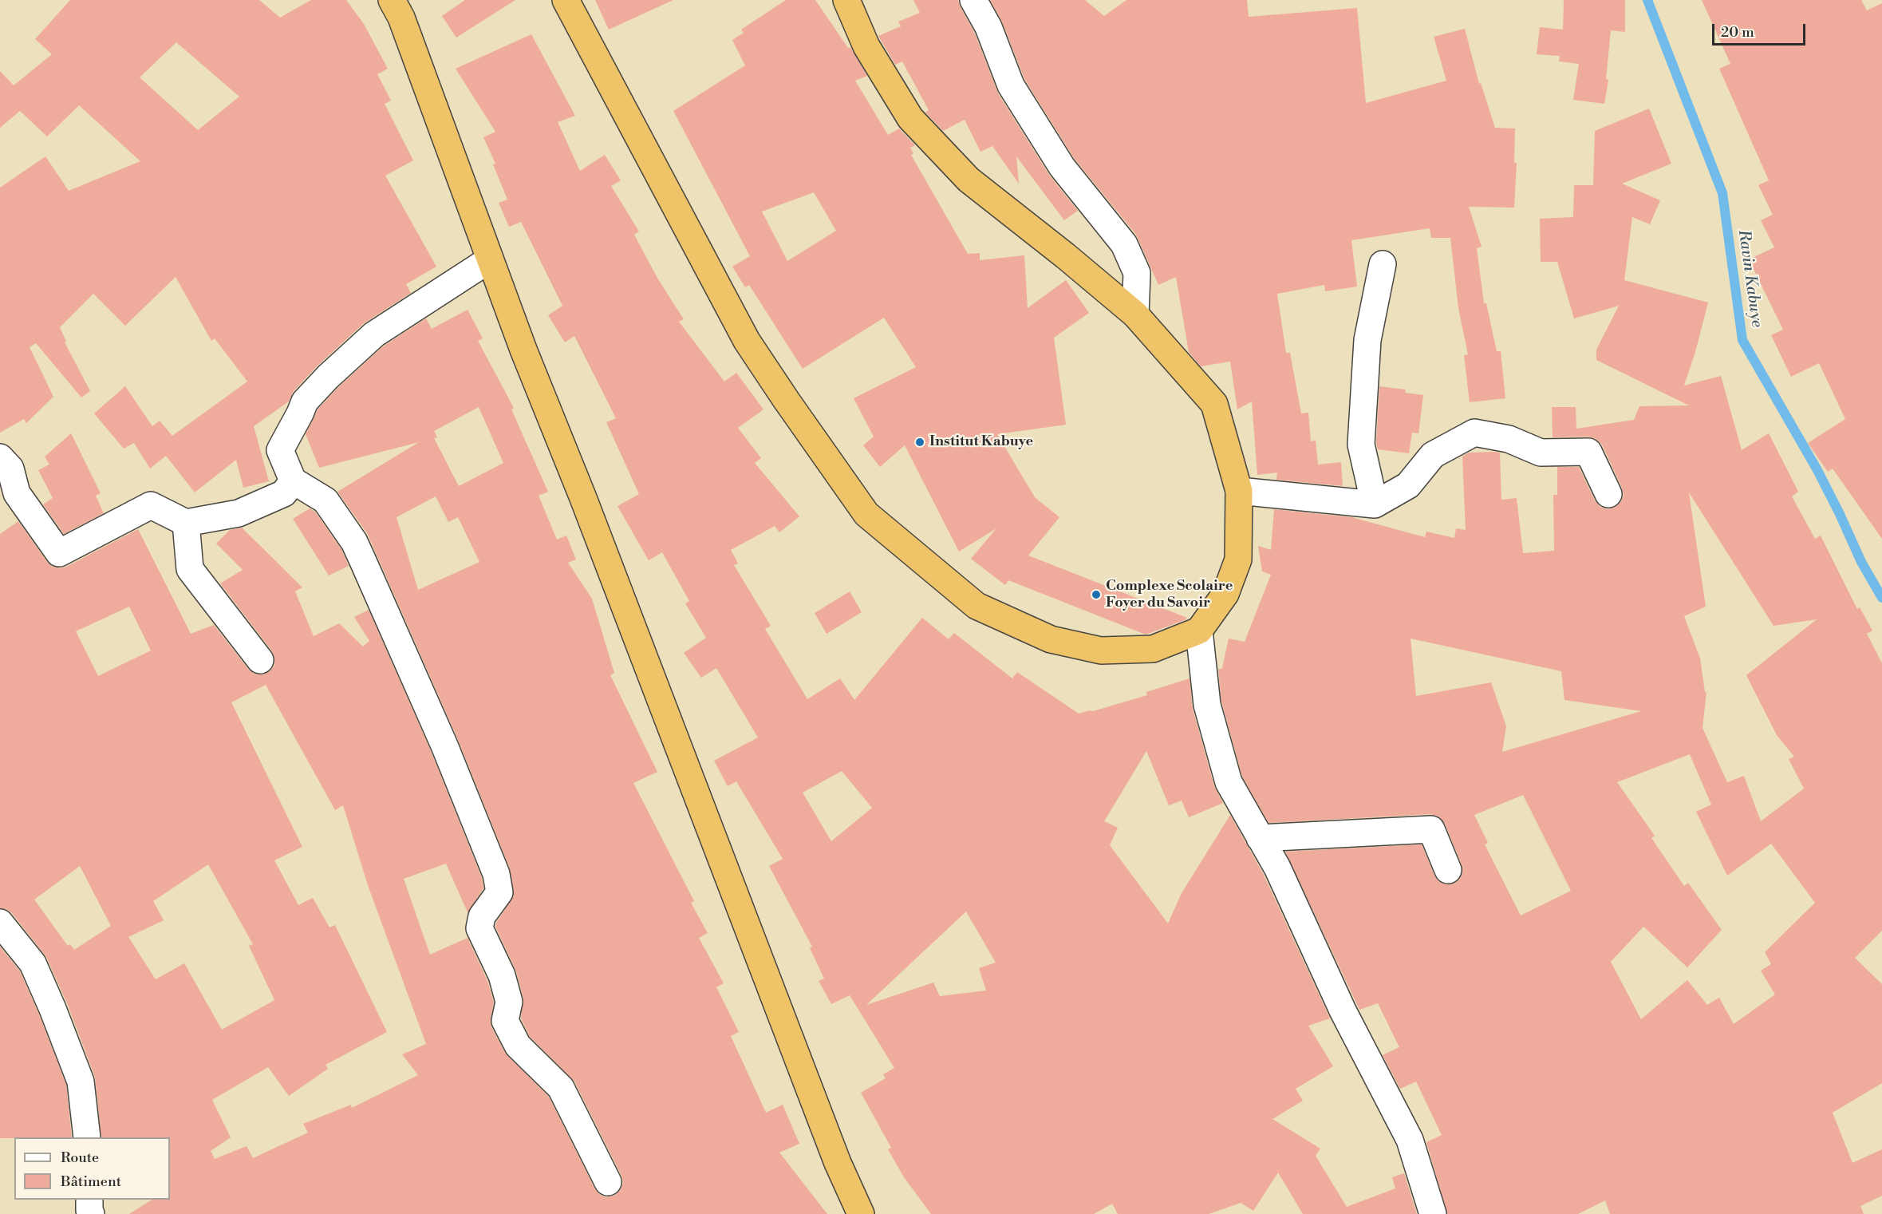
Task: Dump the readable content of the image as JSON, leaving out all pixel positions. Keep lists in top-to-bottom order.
{
  "water": ["Ravin Kabuye"],
  "places": ["Institut Kabuye", "Complexe Scolaire Foyer du Savoir"],
  "legend": ["Route", "Bâtiment"],
  "scale_bar": "20 m"
}
